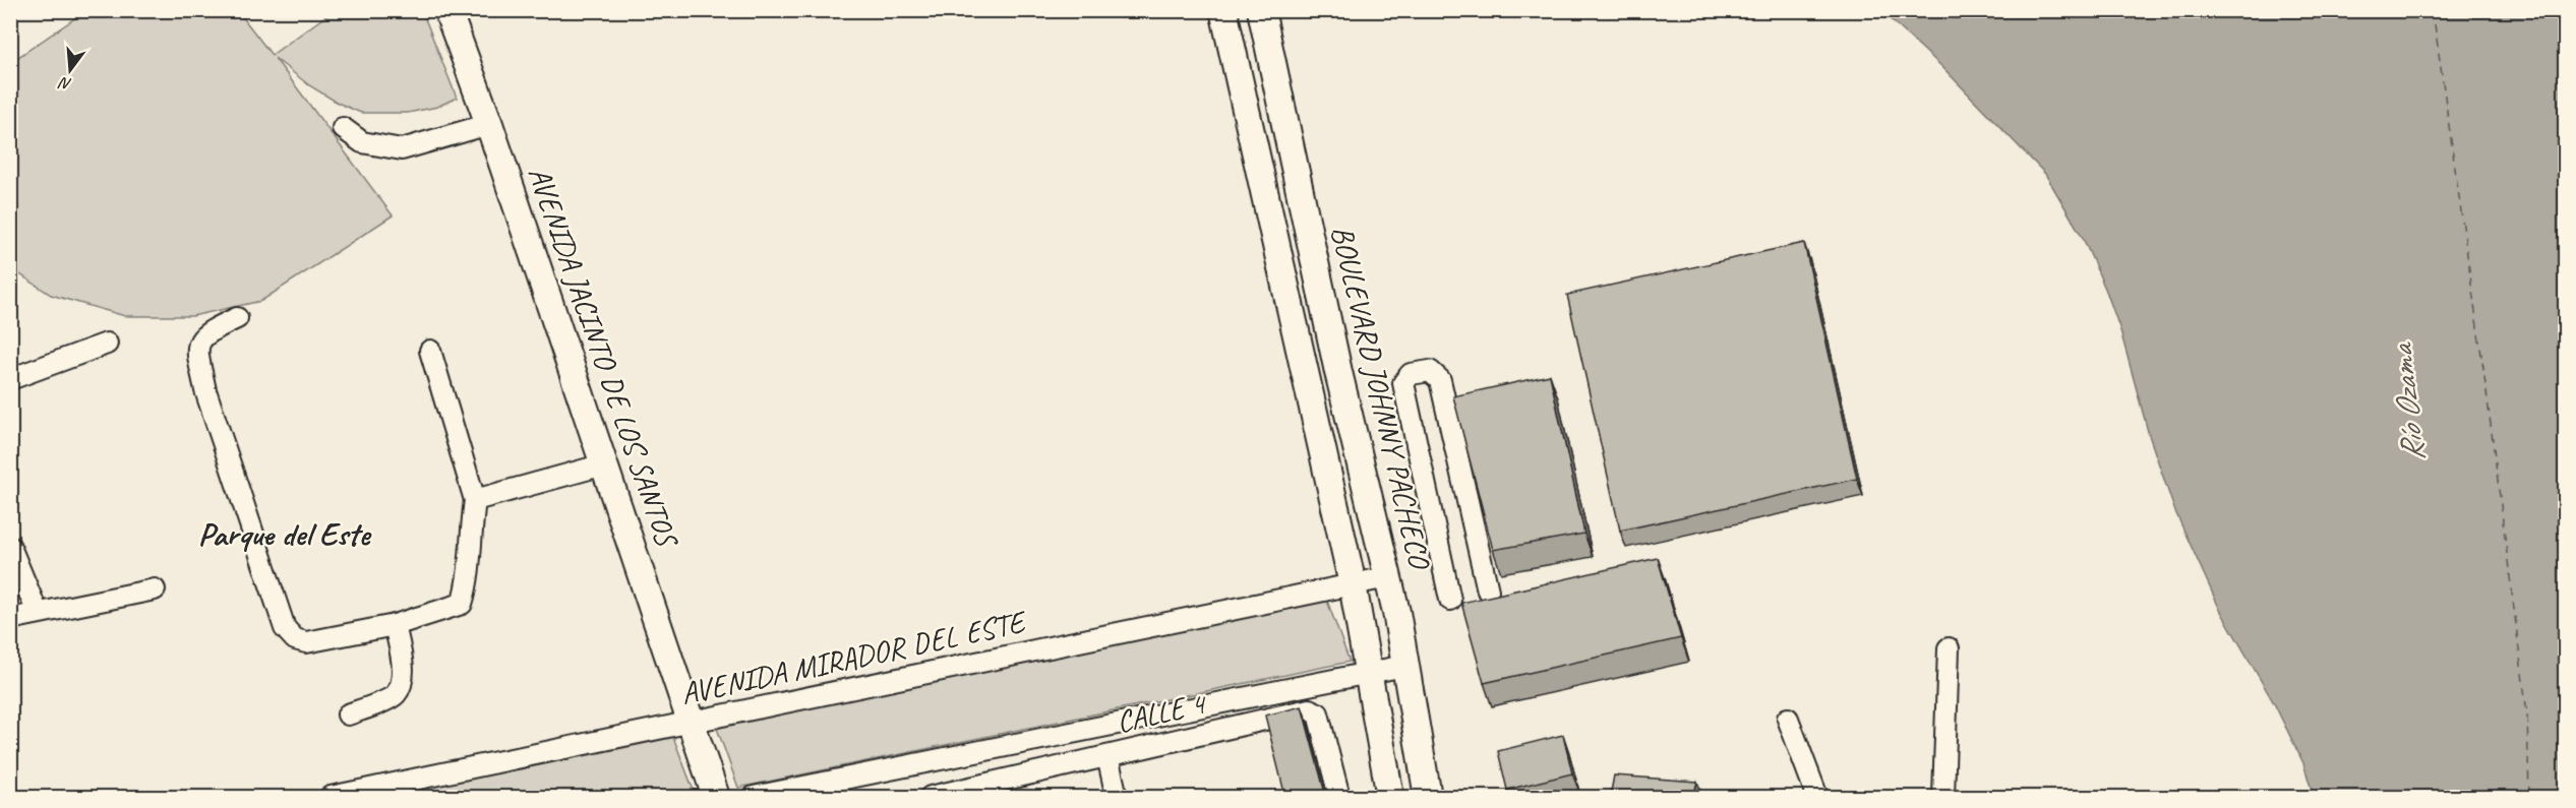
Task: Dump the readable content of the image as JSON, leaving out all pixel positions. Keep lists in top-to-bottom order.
{
  "streets": {
    "main road": ["AVENIDA JACINTO DE LOS SANTOS", "BOULEVARD JOHNNY PACHECO"],
    "street": ["AVENIDA MIRADOR DEL ESTE", "CALLE 4"]
  },
  "crossings": [
    ["AVENIDA JACINTO DE LOS SANTOS", "AVENIDA MIRADOR DEL ESTE"],
    ["BOULEVARD JOHNNY PACHECO", "AVENIDA MIRADOR DEL ESTE"]
  ],
  "districts": ["Parque del Este"],
  "water": ["Río Ozama"],
  "north": "bottom"
}
